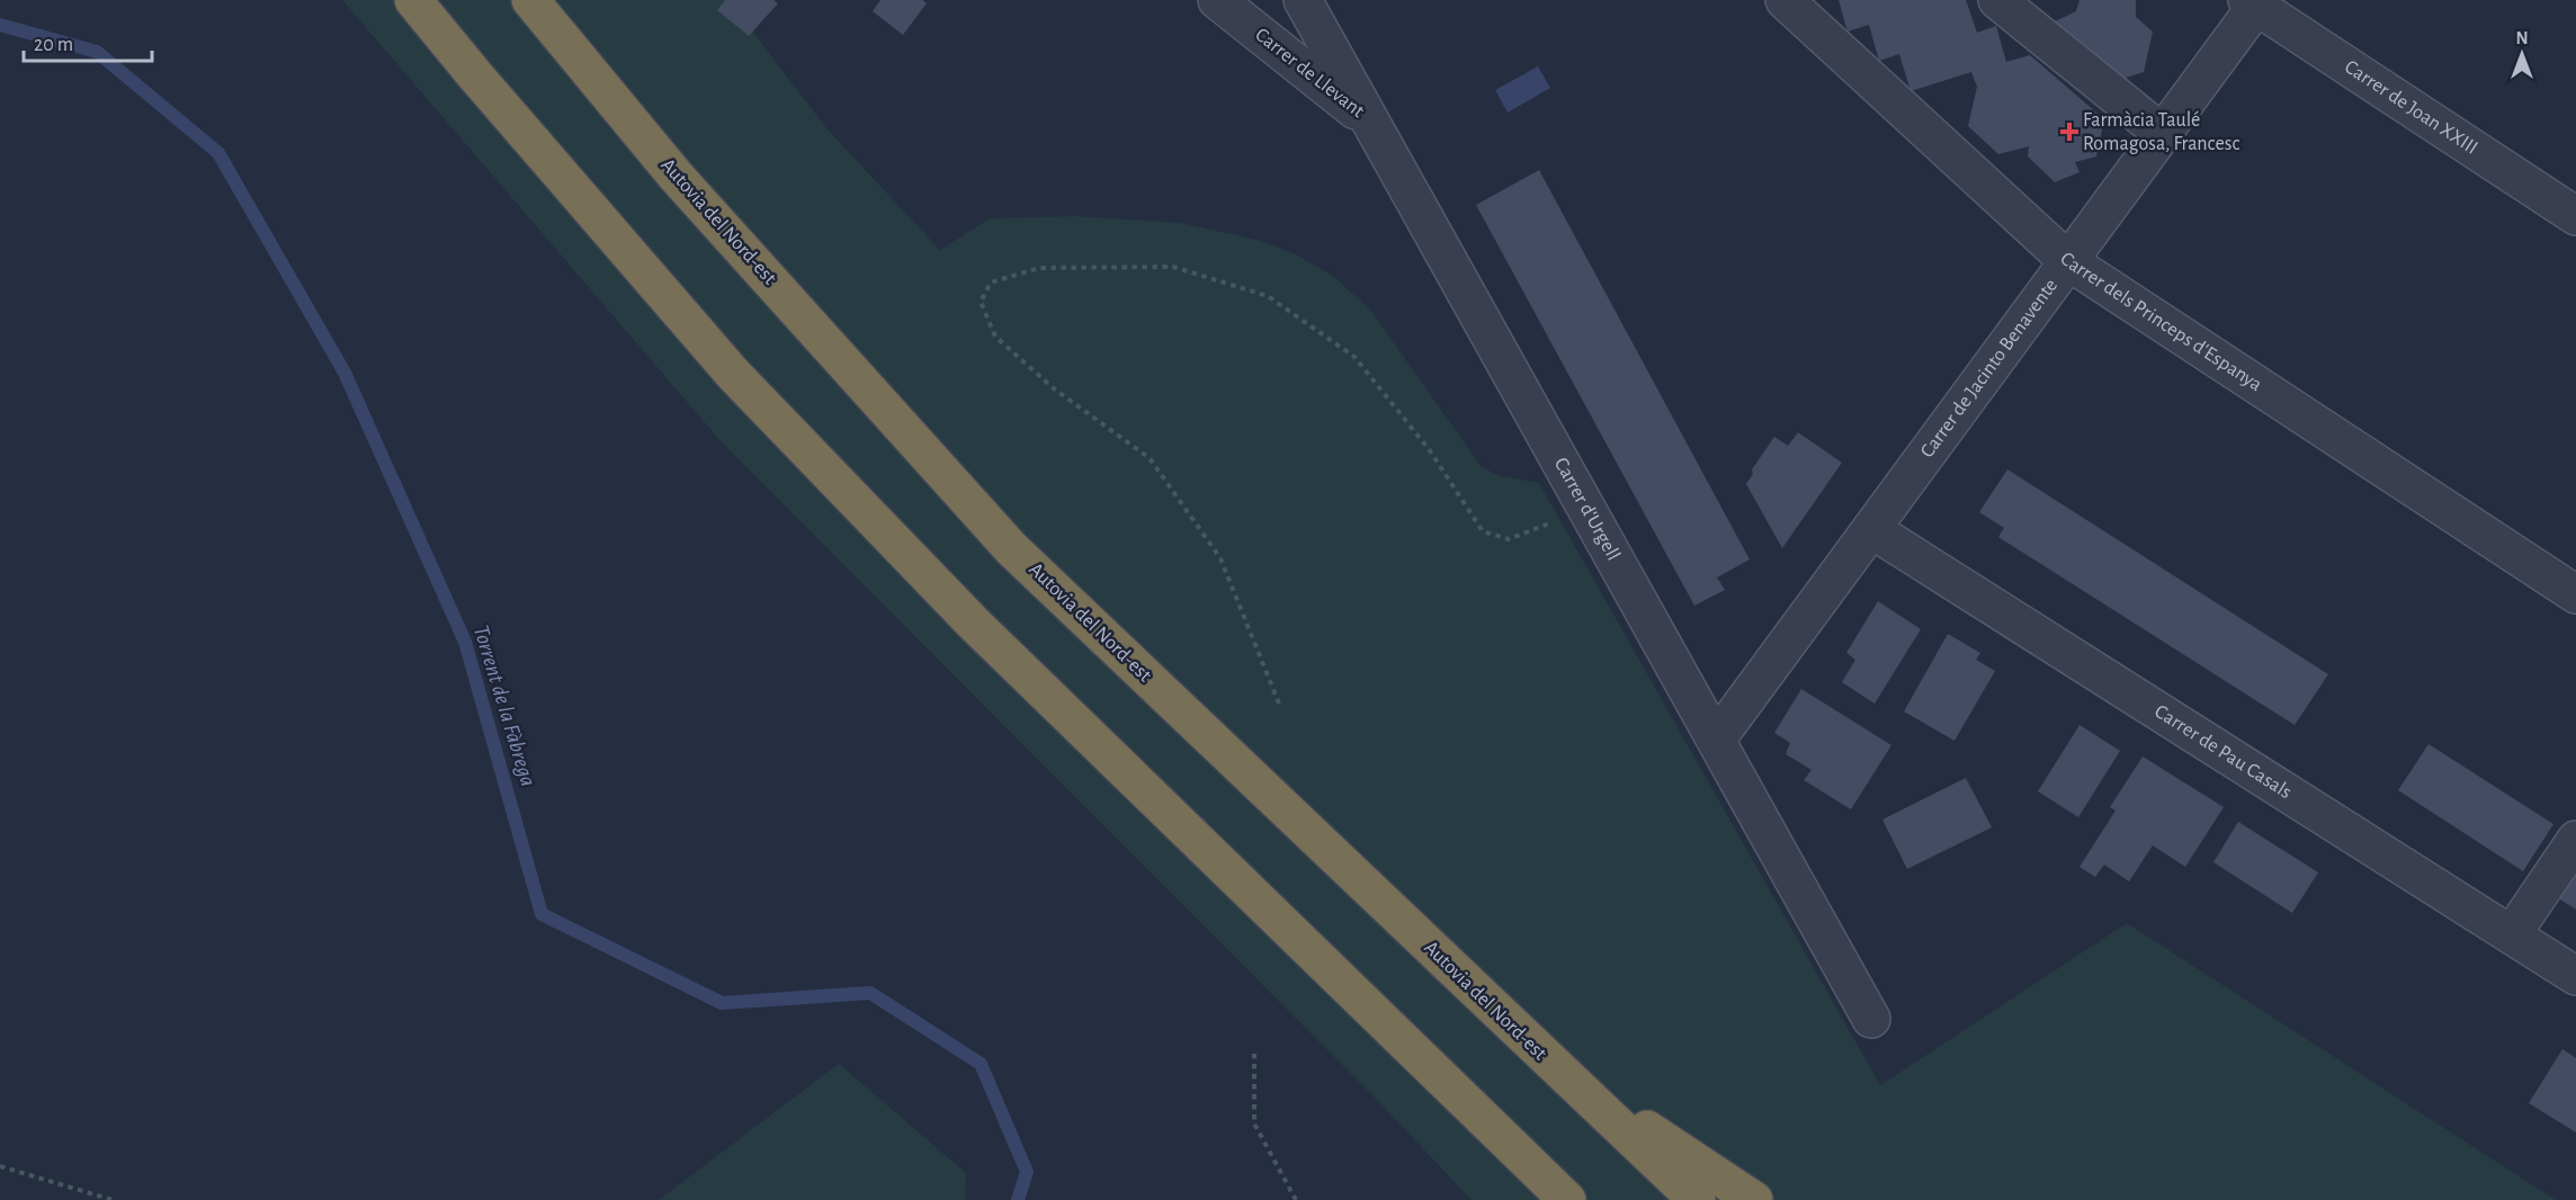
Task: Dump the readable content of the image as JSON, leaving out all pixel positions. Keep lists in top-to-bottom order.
{
  "streets": {
    "highway": ["Autovia del Nord-est"],
    "street": [
      "Carrer de Llevant",
      "Carrer de Joan XXIII",
      "Carrer dels Princeps d'Espanya",
      "Carrer de Jacinto Benavente",
      "Carrer d'Urgell",
      "Carrer de Pau Casals"
    ]
  },
  "crossings": [
    ["Carrer de Llevant", "Carrer d'Urgell"],
    ["Carrer de Joan XXIII", "Carrer de Jacinto Benavente"],
    ["Carrer dels Princeps d'Espanya", "Carrer de Jacinto Benavente"],
    ["Carrer de Jacinto Benavente", "Carrer d'Urgell"],
    ["Carrer de Jacinto Benavente", "Carrer de Pau Casals"]
  ],
  "water": ["Torrent de la Fàbrega"],
  "places": {
    "health": ["Farmàcia Taulé Romagosa, Francesc"]
  },
  "scale_bar": "20 m",
  "north": "top"
}
